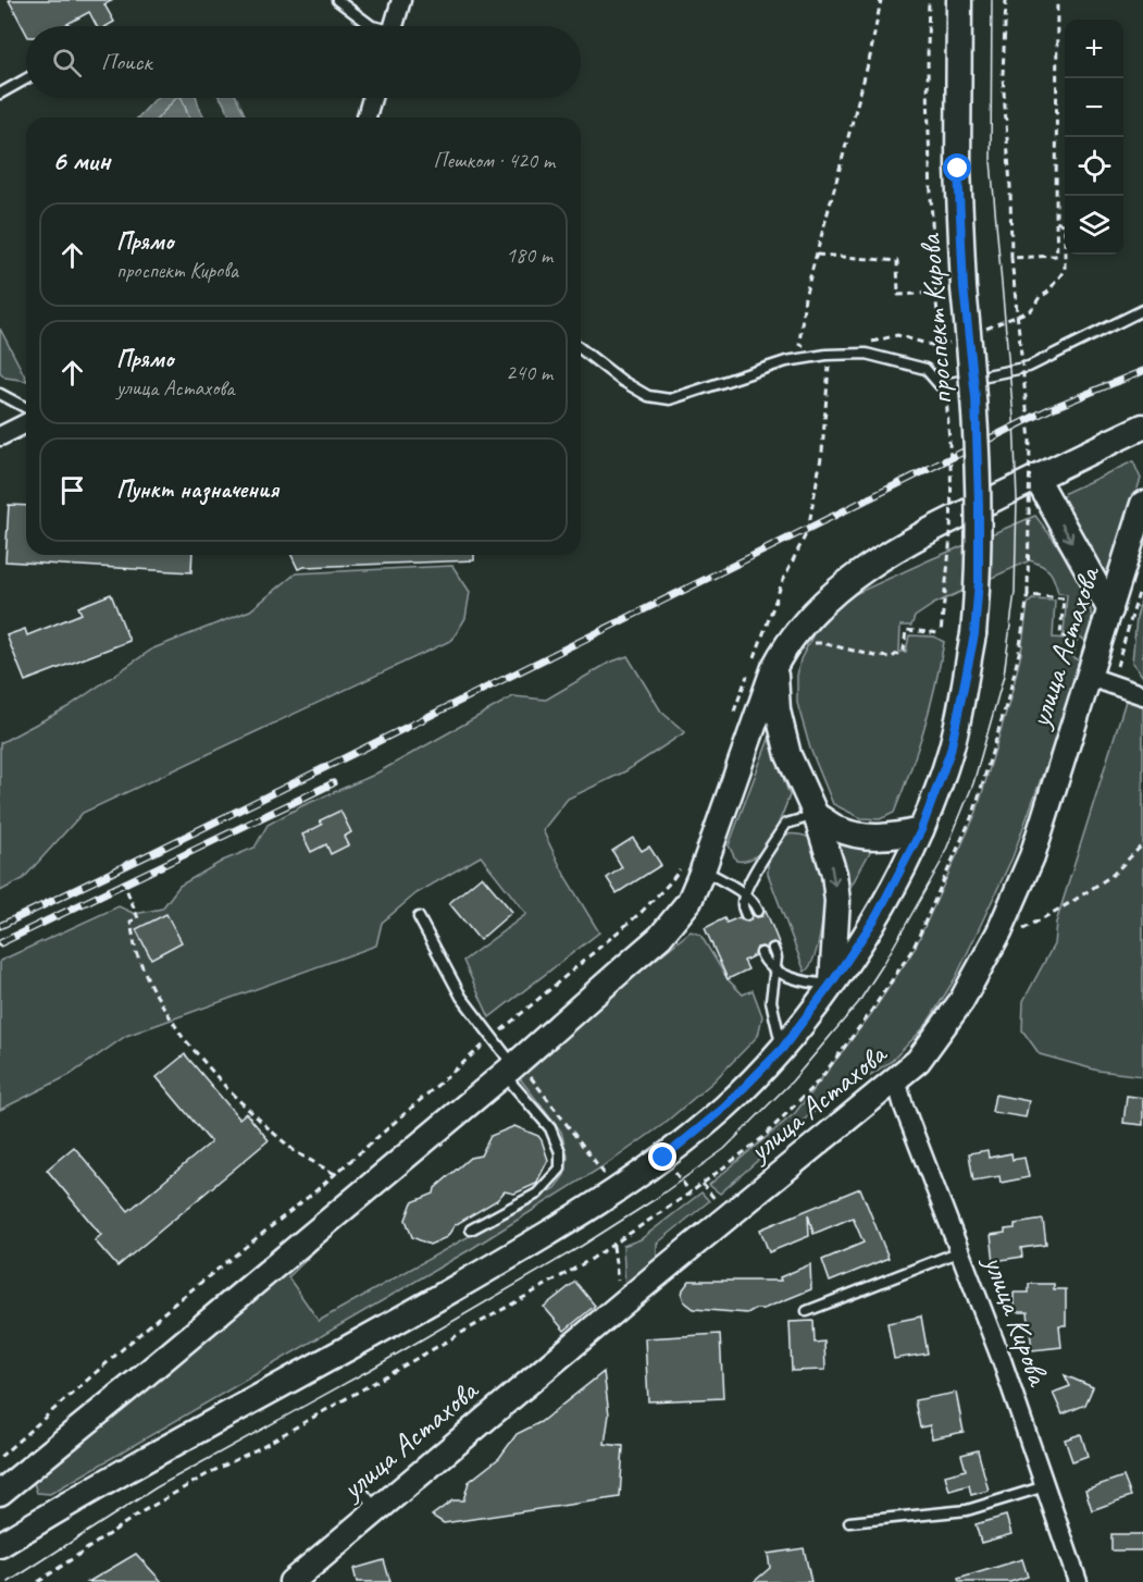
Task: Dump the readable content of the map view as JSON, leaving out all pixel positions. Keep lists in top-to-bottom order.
{
  "streets": {
    "main road": ["проспект Кирова", "улица Астахова"],
    "street": ["улица Кирова"]
  },
  "crossings": [
    ["проспект Кирова", "улица Астахова"],
    ["улица Астахова", "улица Кирова"]
  ],
  "page": {
    "map_buttons": ["+", "−"],
    "search": "Поиск",
    "heading": ["6 мин", "Пешком · 420 m"],
    "list": [
      ["Прямо", "проспект Кирова", "180 m"],
      ["Прямо", "улица Астахова", "240 m"],
      "Пункт назначения"
    ]
  }
}
